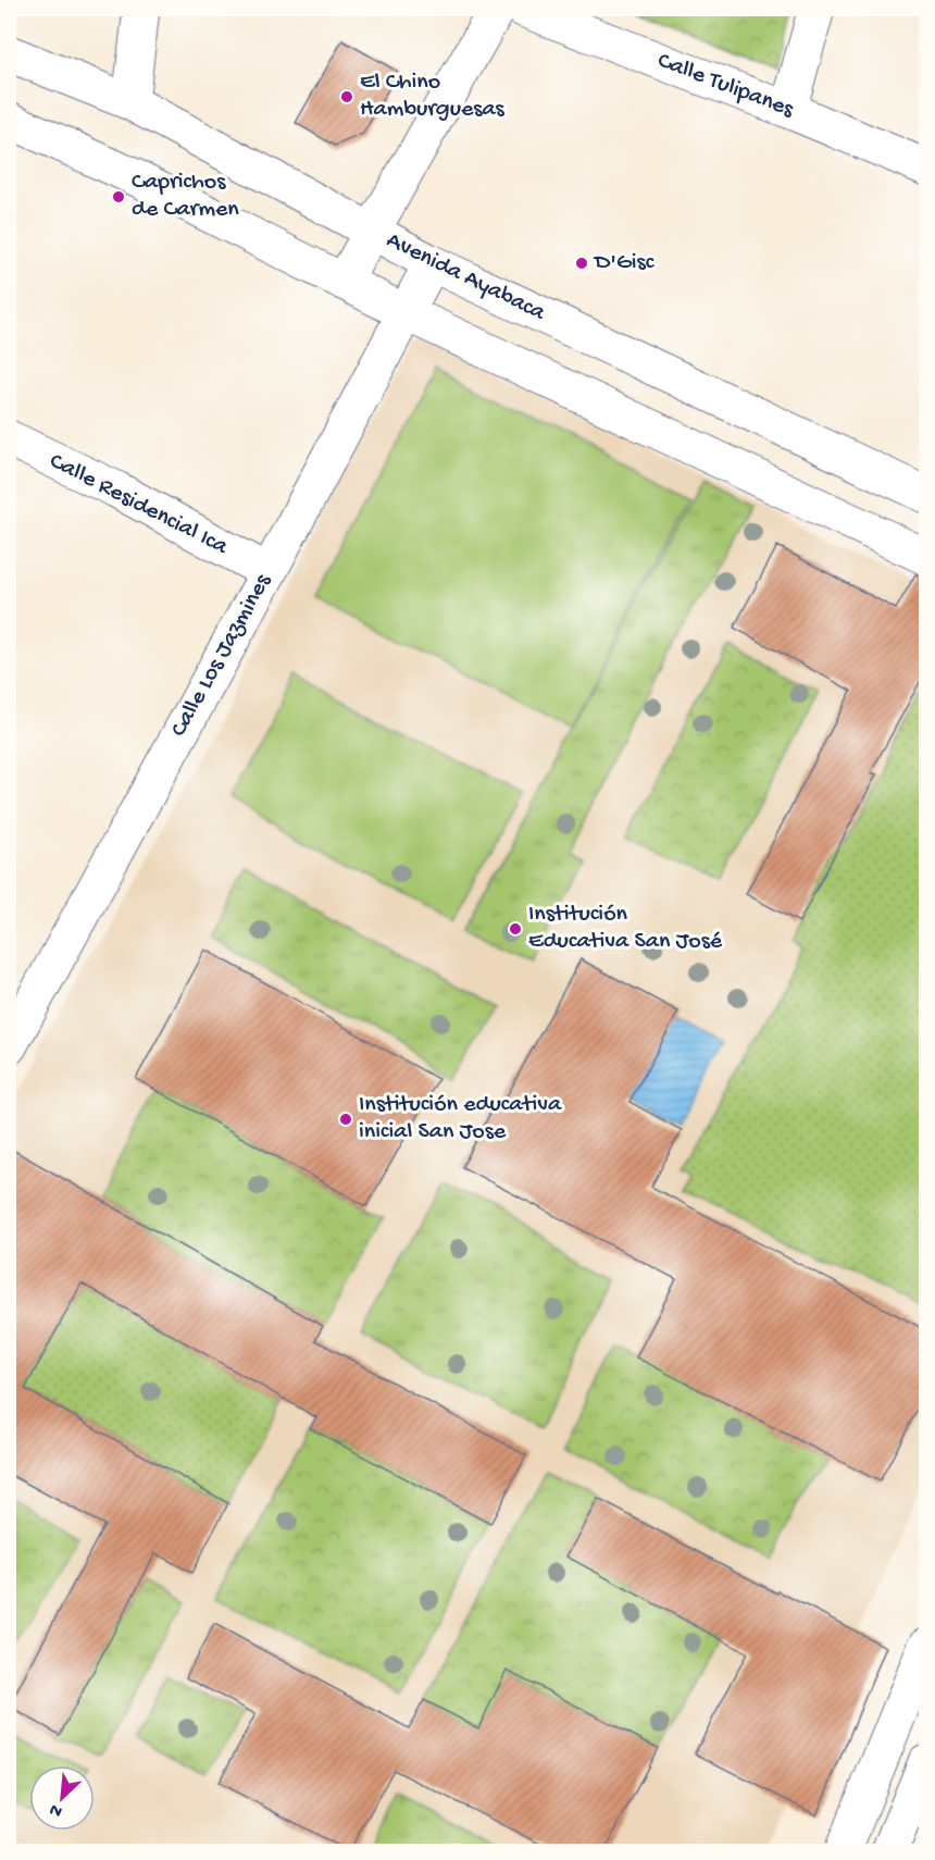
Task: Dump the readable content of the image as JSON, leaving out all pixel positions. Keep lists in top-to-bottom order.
{
  "streets": {
    "street": [
      "Calle Tulipanes",
      "Avenida Ayabaca",
      "Calle Residencial Ica",
      "Calle Los Jazmines"
    ]
  },
  "crossings": [
    ["Avenida Ayabaca", "Calle Los Jazmines"],
    ["Calle Residencial Ica", "Calle Los Jazmines"]
  ],
  "places": [
    "El Chino Hamburguesas",
    "Caprichos de Carmen",
    "D'Gisc",
    "Institución Educativa San José",
    "Institución educativa inicial San Jose"
  ],
  "north": "bottom left"
}
